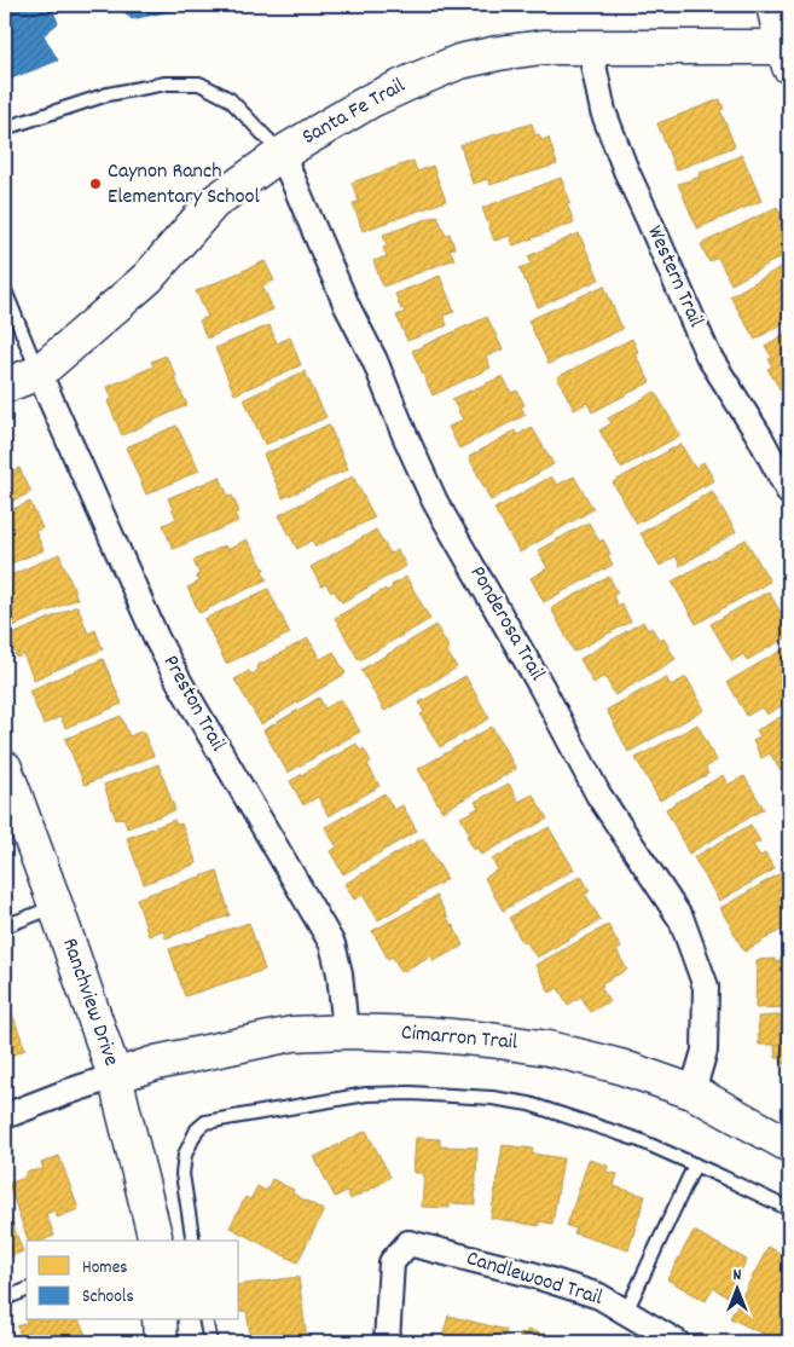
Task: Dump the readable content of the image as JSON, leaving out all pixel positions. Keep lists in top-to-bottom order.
{
  "streets": {
    "street": [
      "Santa Fe Trail",
      "Western Trail",
      "Ponderosa Trail",
      "Preston Trail",
      "Ranchview Drive",
      "Cimarron Trail",
      "Candlewood Trail"
    ]
  },
  "crossings": [
    ["Santa Fe Trail", "Western Trail"],
    ["Santa Fe Trail", "Ponderosa Trail"],
    ["Santa Fe Trail", "Preston Trail"],
    ["Ponderosa Trail", "Cimarron Trail"],
    ["Preston Trail", "Cimarron Trail"],
    ["Ranchview Drive", "Cimarron Trail"]
  ],
  "places": ["Caynon Ranch Elementary School"],
  "legend": ["Homes", "Schools"],
  "north": "top"
}
